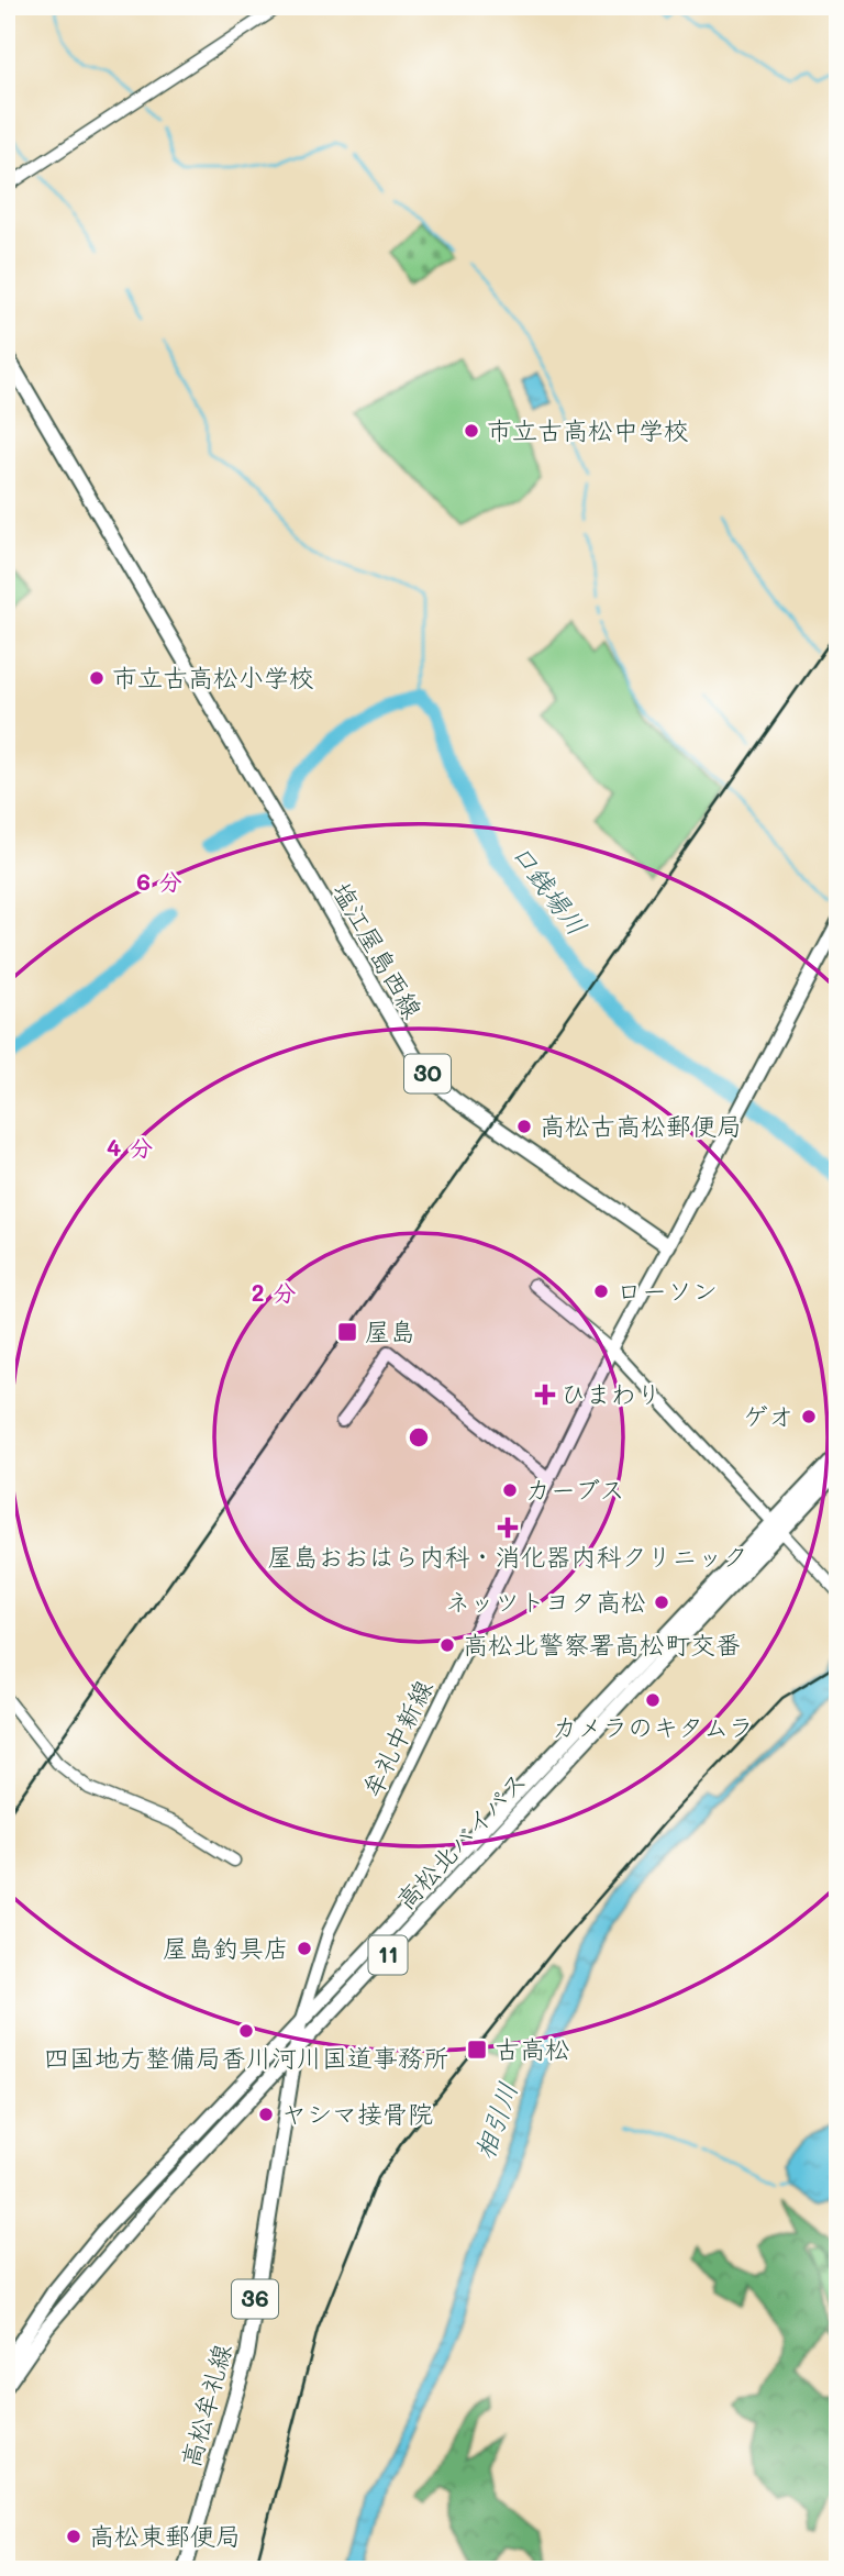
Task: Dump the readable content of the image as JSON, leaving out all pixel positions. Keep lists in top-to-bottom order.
{
  "streets": {
    "main road": [
      "塩江屋島西線",
      "30",
      "牟礼中新線",
      "高松北バイパス",
      "11",
      "36",
      "高松牟礼線"
    ]
  },
  "crossings": [
    ["牟礼中新線", "高松北バイパス"],
    ["牟礼中新線", "高松牟礼線"],
    ["高松北バイパス", "高松牟礼線"]
  ],
  "water": ["口銭場川", "相引川"],
  "places": {
    "other": [
      "市立古高松中学校",
      "市立古高松小学校",
      "高松古高松郵便局",
      "ローソン",
      "ゲオ",
      "カーブス",
      "ネッツトヨタ高松",
      "高松北警察署高松町交番",
      "カメラのキタムラ",
      "屋島釣具店",
      "四国地方整備局香川河川国道事務所",
      "ヤシマ接骨院",
      "高松東郵便局"
    ],
    "transit": ["屋島", "古高松"],
    "health": ["ひまわり", "屋島おおはら内科・消化器内科クリニック"]
  },
  "rings": ["6 分", "4 分", "2 分"]
}
